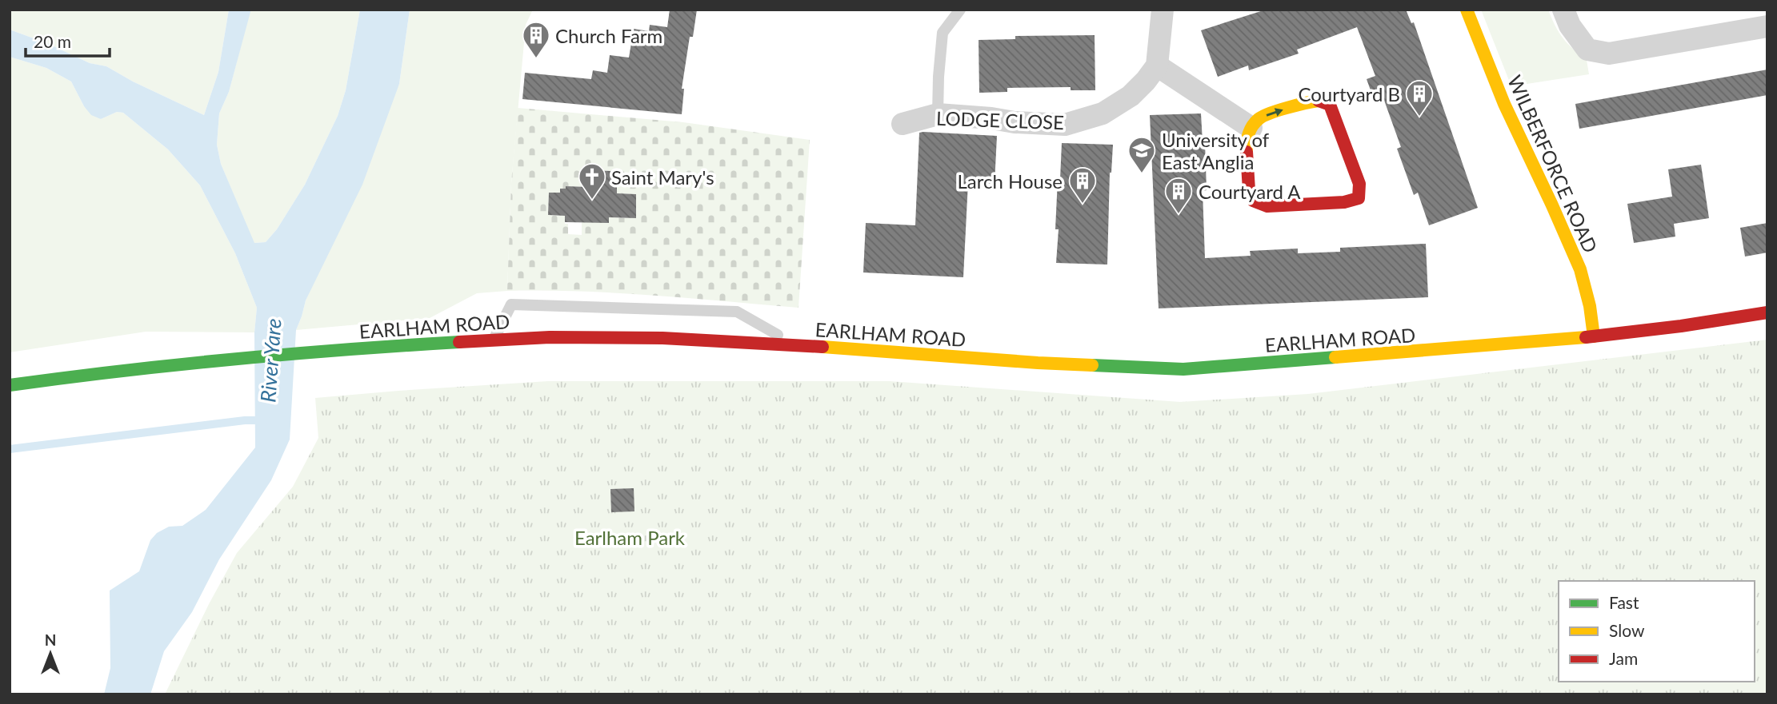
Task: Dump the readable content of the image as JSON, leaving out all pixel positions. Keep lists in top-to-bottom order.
{
  "streets": {
    "main road": ["WILBERFORCE ROAD", "EARLHAM ROAD"],
    "street": ["LODGE CLOSE"]
  },
  "crossings": [
    ["WILBERFORCE ROAD", "EARLHAM ROAD"]
  ],
  "water": ["River Yare"],
  "parks": ["Earlham Park"],
  "places": {
    "building": [
      "Church Farm",
      "Courtyard B",
      "Larch House",
      "Courtyard A"
    ],
    "school or university": ["University of East Anglia"],
    "church": ["Saint Mary's"]
  },
  "legend": ["Fast", "Slow", "Jam"],
  "scale_bar": "20 m",
  "north": "top"
}
